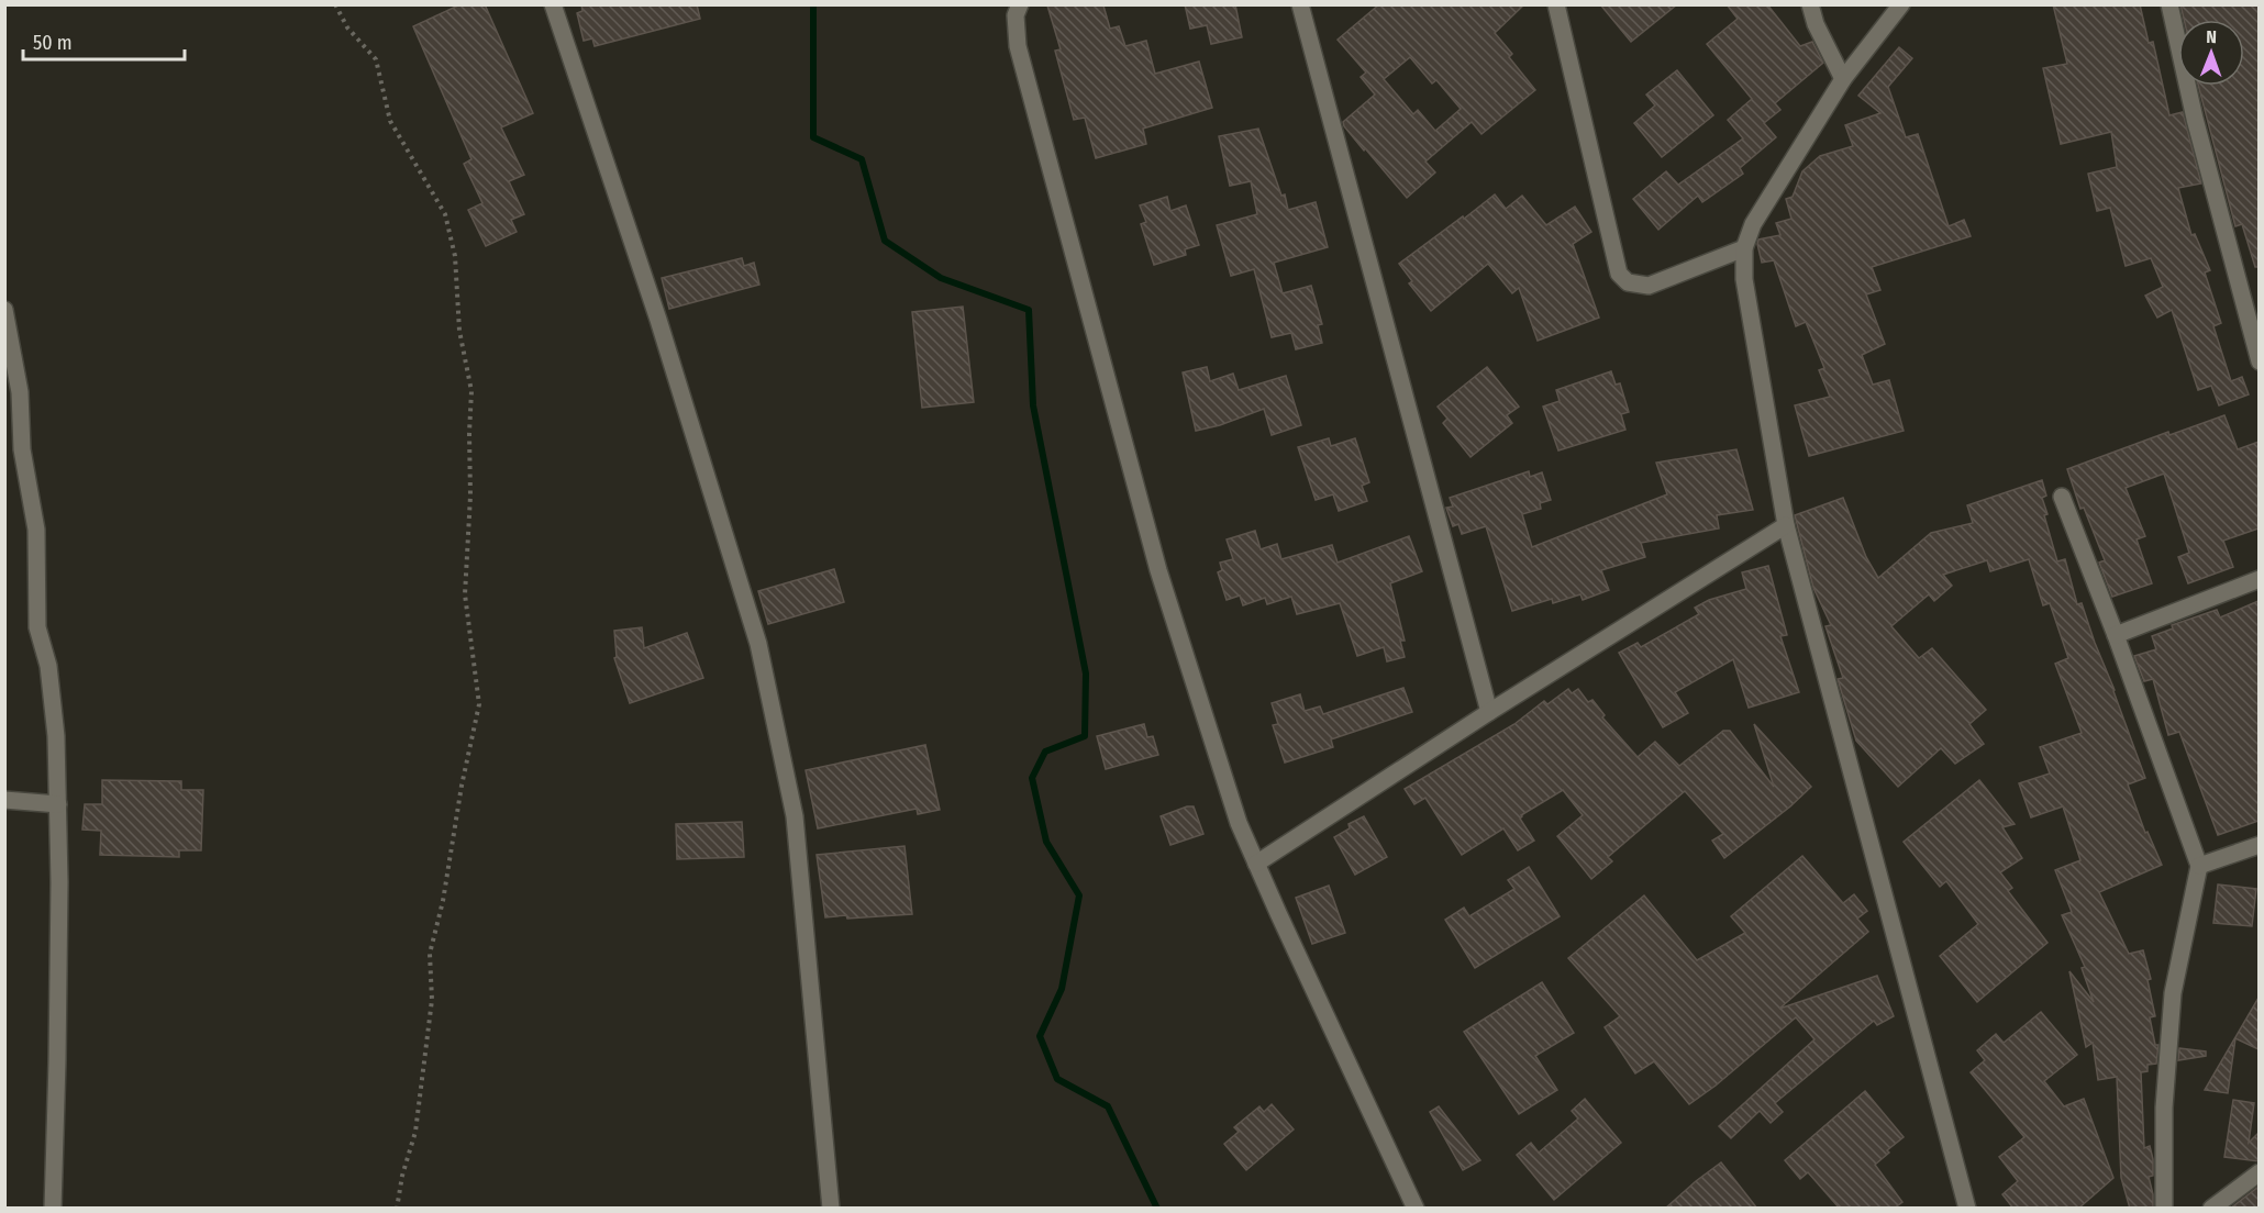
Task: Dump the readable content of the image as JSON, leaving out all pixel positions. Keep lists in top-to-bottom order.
{
  "scale_bar": "50 m",
  "north": "top"
}
